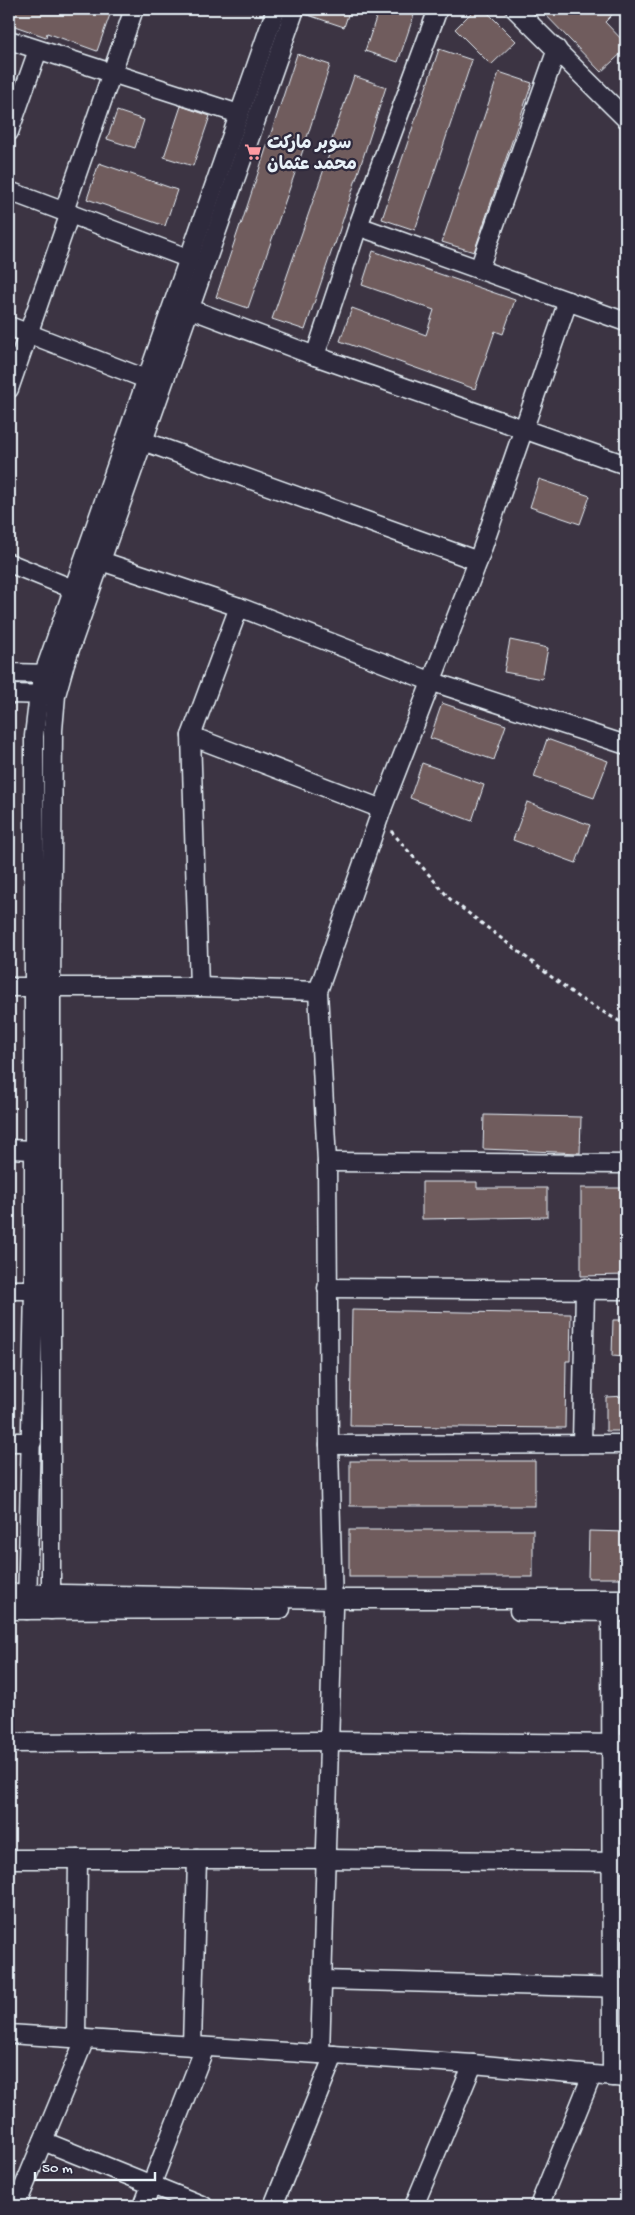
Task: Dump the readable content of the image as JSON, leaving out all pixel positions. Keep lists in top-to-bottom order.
{
  "places": {
    "supermarket": ["سوبر ماركت محمد عثمان"]
  },
  "scale_bar": "50 m"
}
